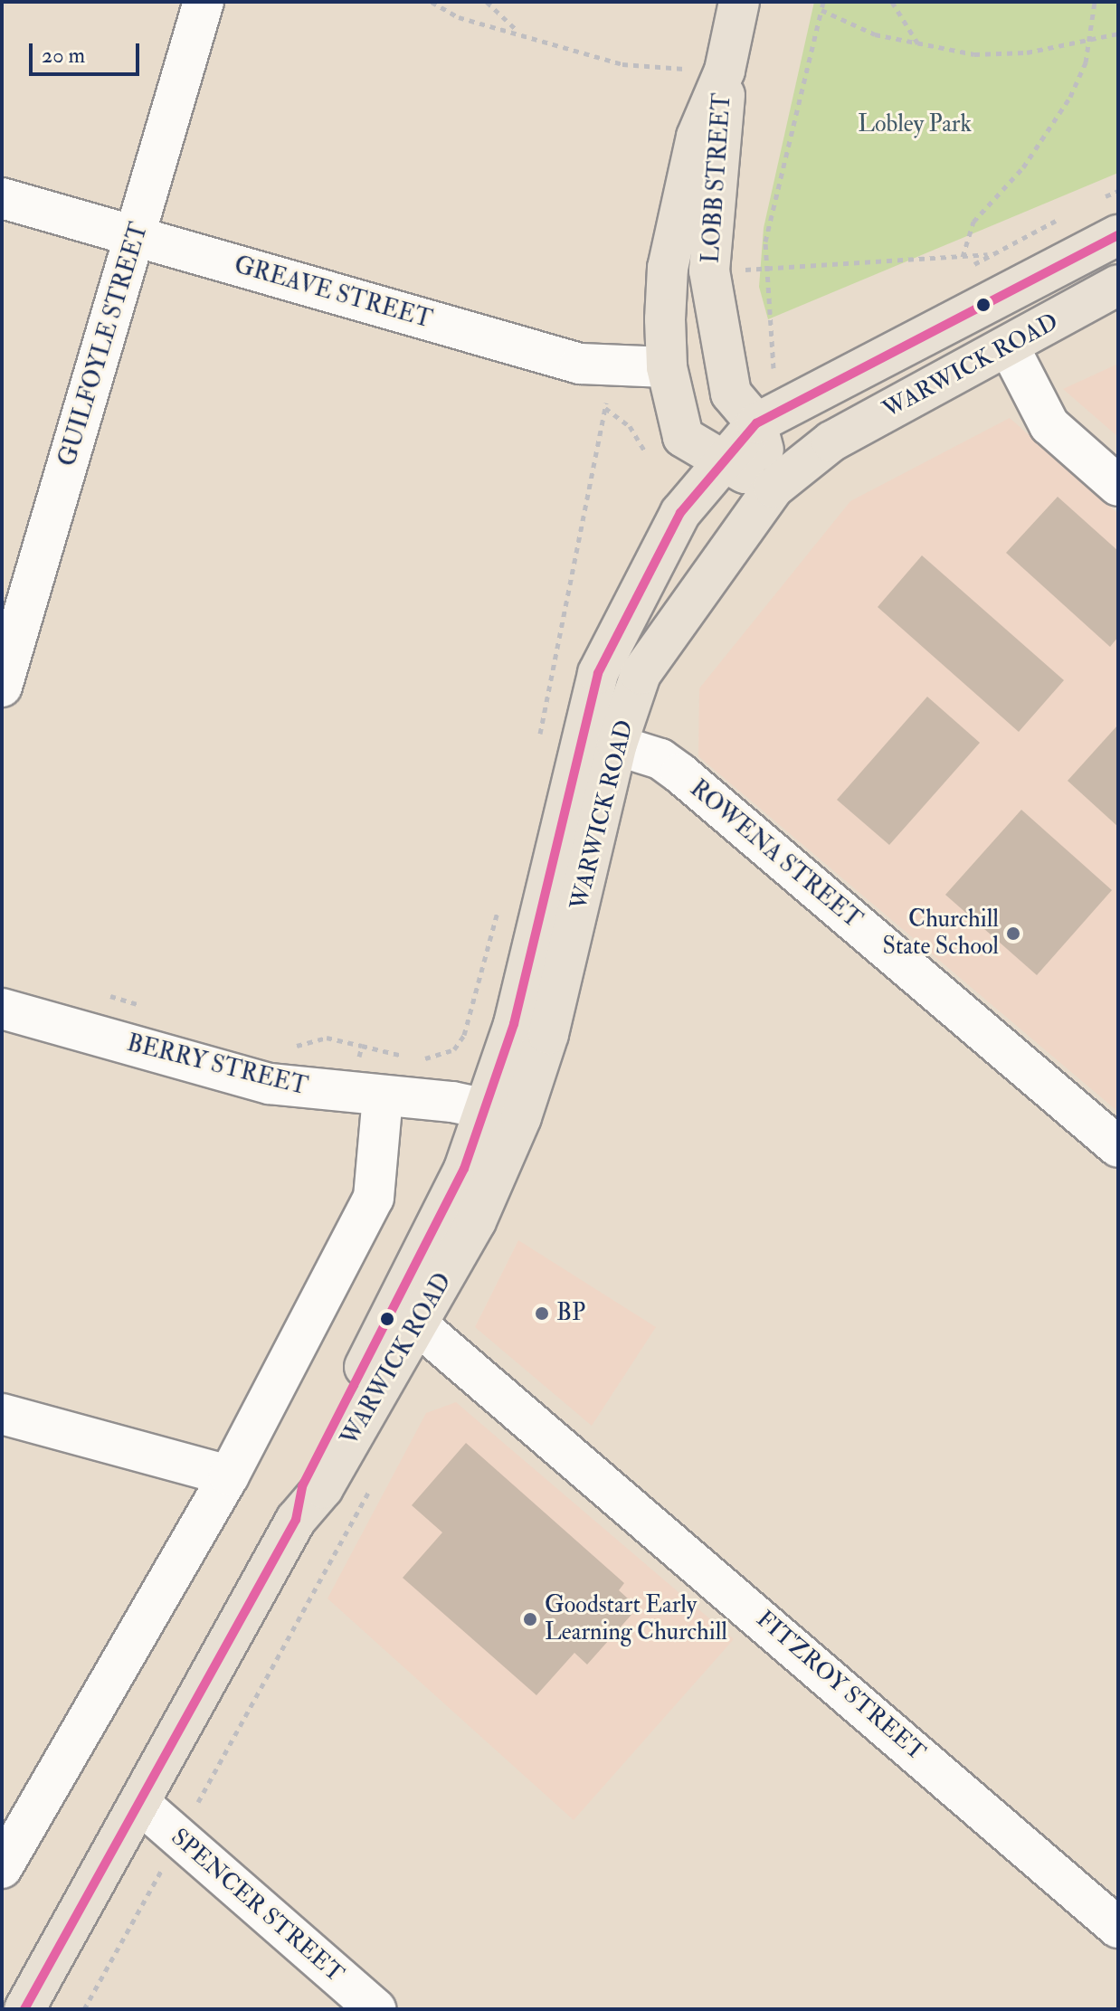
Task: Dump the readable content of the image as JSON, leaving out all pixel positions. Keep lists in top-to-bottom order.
{
  "streets": {
    "main road": ["LOBB STREET", "WARWICK ROAD"],
    "street": [
      "GREAVE STREET",
      "GUILFOYLE STREET",
      "ROWENA STREET",
      "BERRY STREET",
      "FITZROY STREET",
      "SPENCER STREET"
    ]
  },
  "crossings": [
    ["LOBB STREET", "GREAVE STREET"],
    ["LOBB STREET", "WARWICK ROAD"],
    ["GREAVE STREET", "GUILFOYLE STREET"],
    ["WARWICK ROAD", "ROWENA STREET"],
    ["WARWICK ROAD", "BERRY STREET"],
    ["WARWICK ROAD", "FITZROY STREET"],
    ["WARWICK ROAD", "SPENCER STREET"]
  ],
  "parks": ["Lobley Park"],
  "places": ["Churchill State School", "BP", "Goodstart Early Learning Churchill"],
  "scale_bar": "20 m"
}
